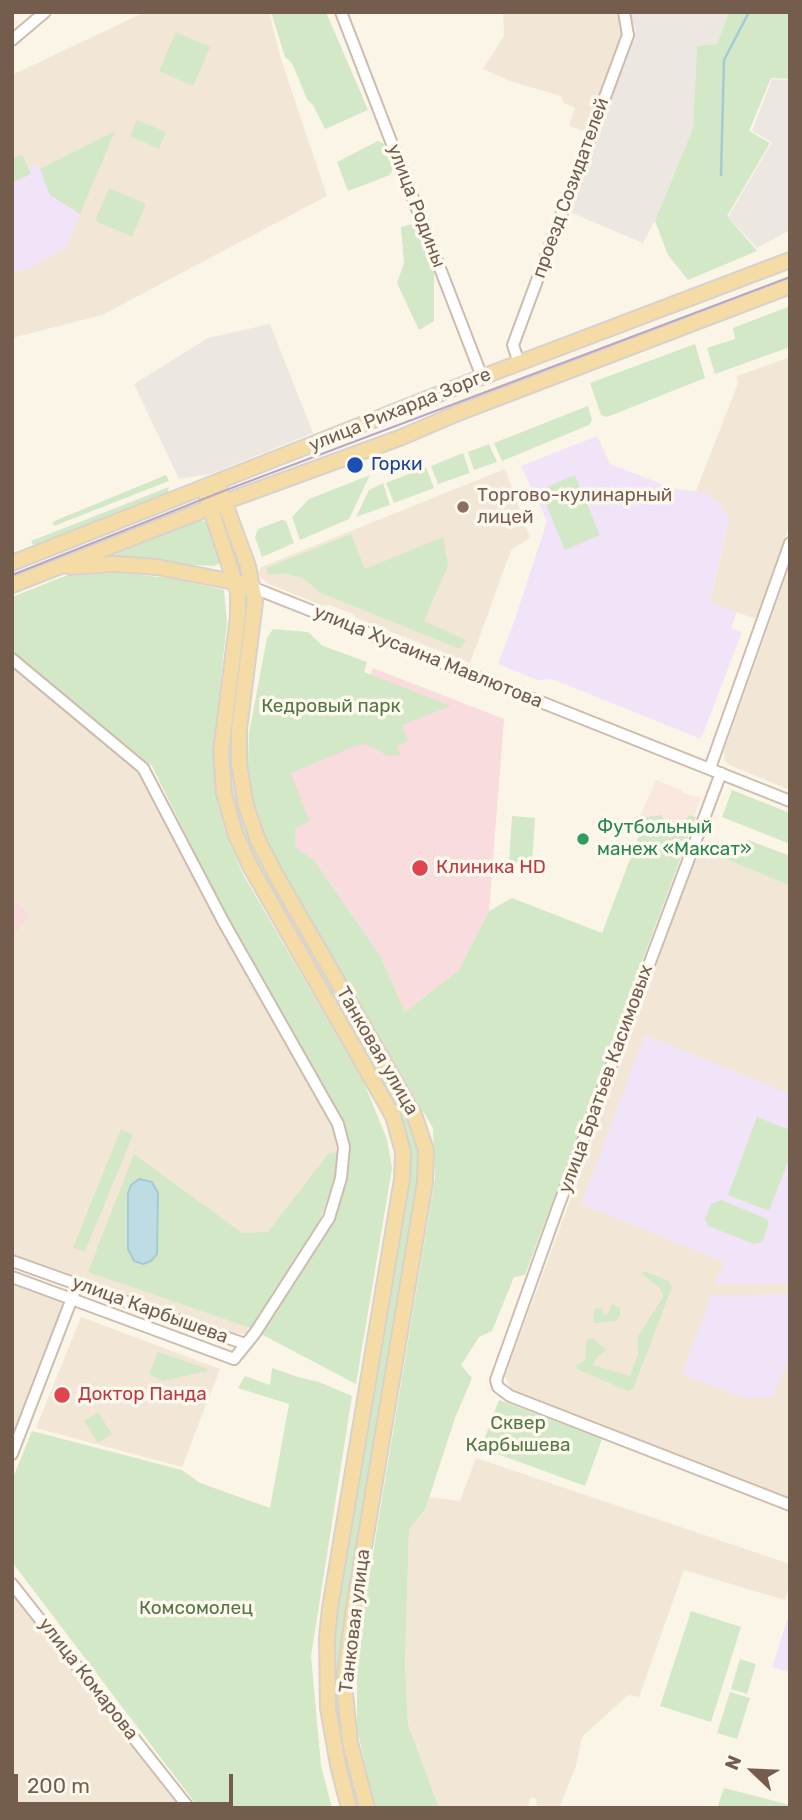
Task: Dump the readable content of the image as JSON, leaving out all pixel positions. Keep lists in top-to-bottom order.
{
  "streets": {
    "main road": [
      "улица Родины",
      "улица Рихарда Зорге",
      "улица Хусаина Мавлютова",
      "Танковая улица"
    ],
    "street": [
      "проезд Созидателей",
      "улица Братьев Касимовых",
      "улица Карбышева",
      "улица Комарова"
    ]
  },
  "crossings": [
    ["проезд Созидателей", "улица Рихарда Зорге"],
    ["улица Родины", "улица Рихарда Зорге"],
    ["улица Рихарда Зорге", "улица Хусаина Мавлютова"],
    ["улица Рихарда Зорге", "Танковая улица"],
    ["улица Хусаина Мавлютова", "Танковая улица"],
    ["улица Хусаина Мавлютова", "улица Братьев Касимовых"]
  ],
  "parks": ["Кедровый парк", "Сквер Карбышева", "Комсомолец"],
  "places": [
    "Горки",
    "Торгово-кулинарный лицей",
    "Футбольный манеж «Максат»",
    "Клиника HD",
    "Доктор Панда"
  ],
  "scale_bar": "200 m",
  "north": "top left"
}
